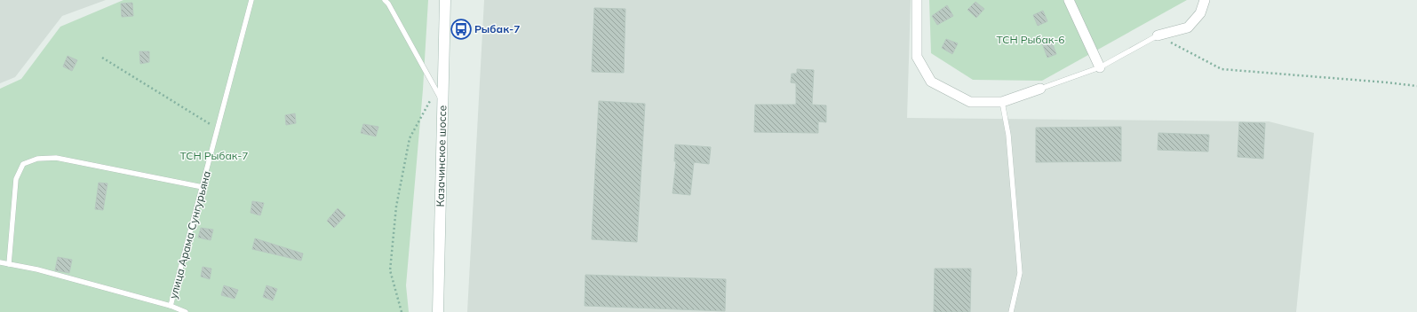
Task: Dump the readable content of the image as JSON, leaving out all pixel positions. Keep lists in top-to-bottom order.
{
  "streets": {
    "main road": ["Казачинское шоссе"],
    "lane": ["улица Арама Сунгурьяна"]
  },
  "parks": ["ТСН Рыбак-6", "ТСН Рыбак-7"],
  "places": {
    "bus stop": ["Рыбак-7"]
  }
}
